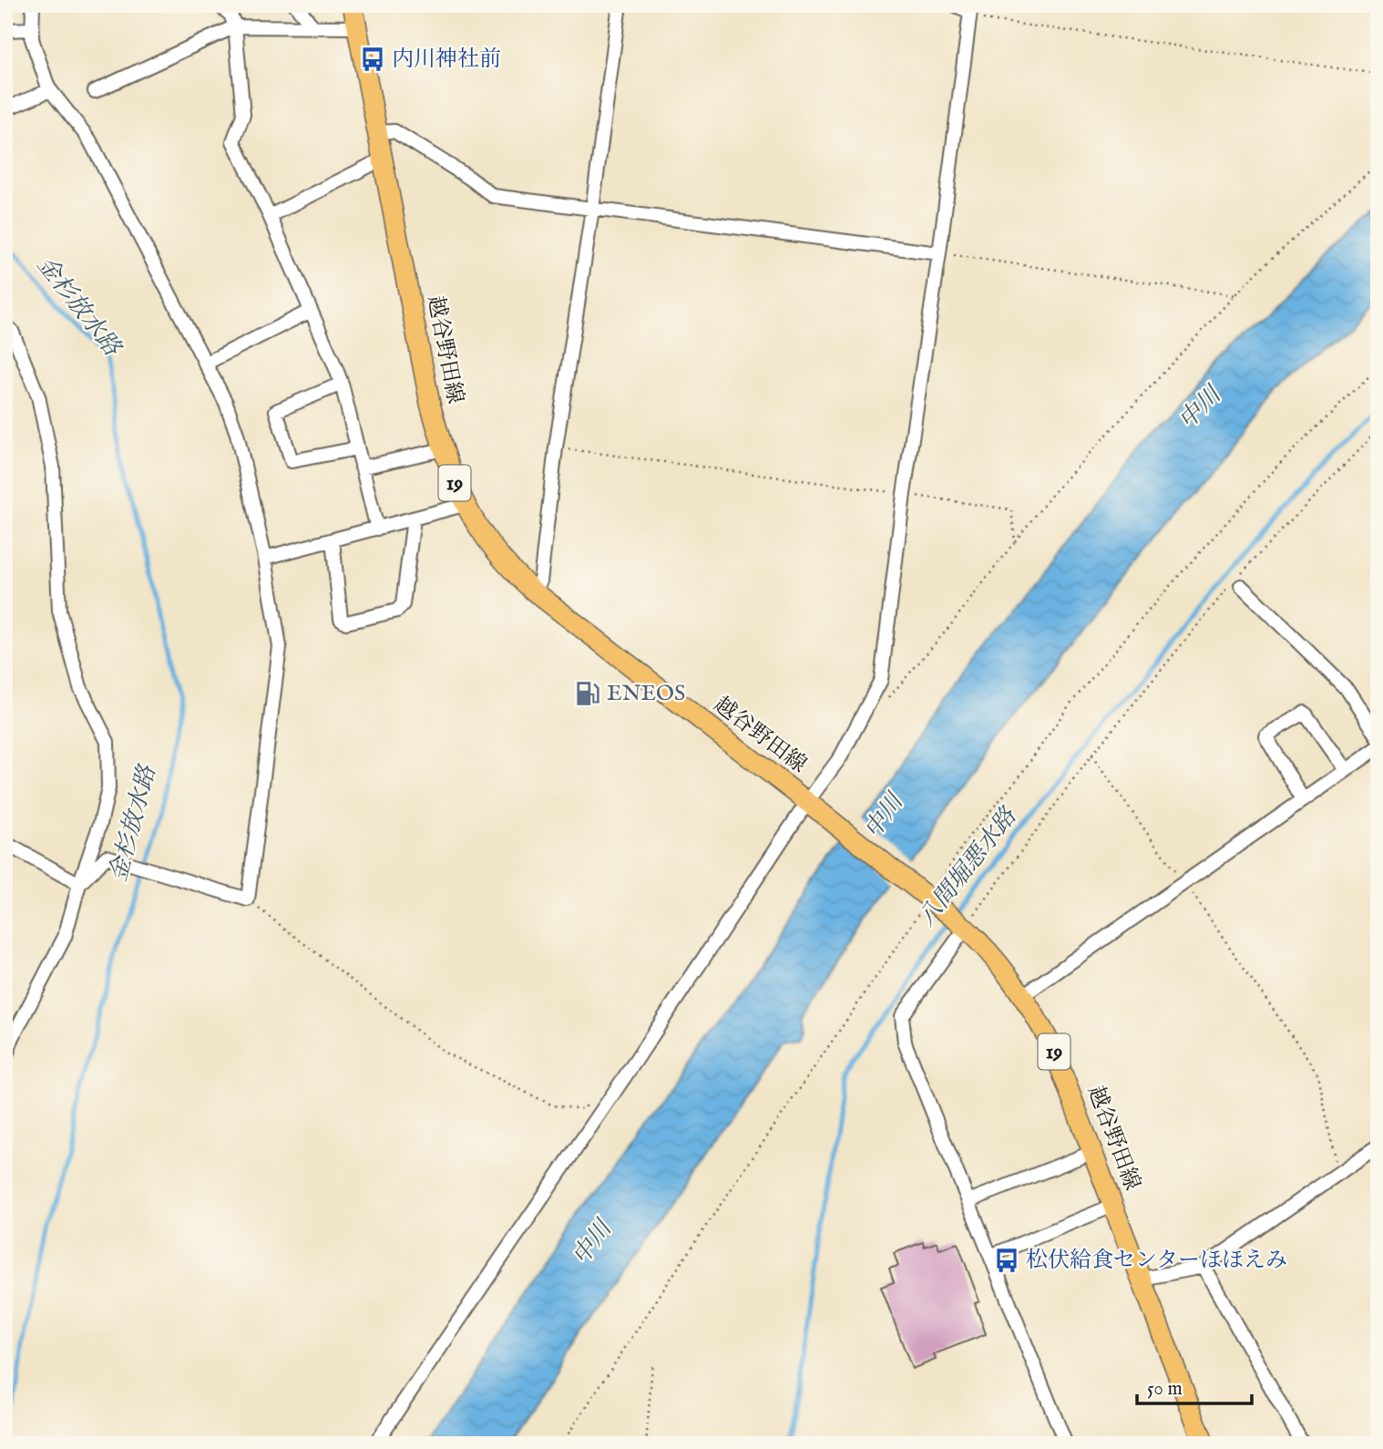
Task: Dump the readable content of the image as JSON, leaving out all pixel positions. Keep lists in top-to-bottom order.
{
  "streets": {
    "main road": ["越谷野田線", "19"]
  },
  "water": ["金杉放水路", "中川", "八間堀悪水路"],
  "places": {
    "bus stop": ["内川神社前", "松伏給食センターほほえみ"],
    "fuel station": ["ENEOS"]
  },
  "scale_bar": "50 m"
}
